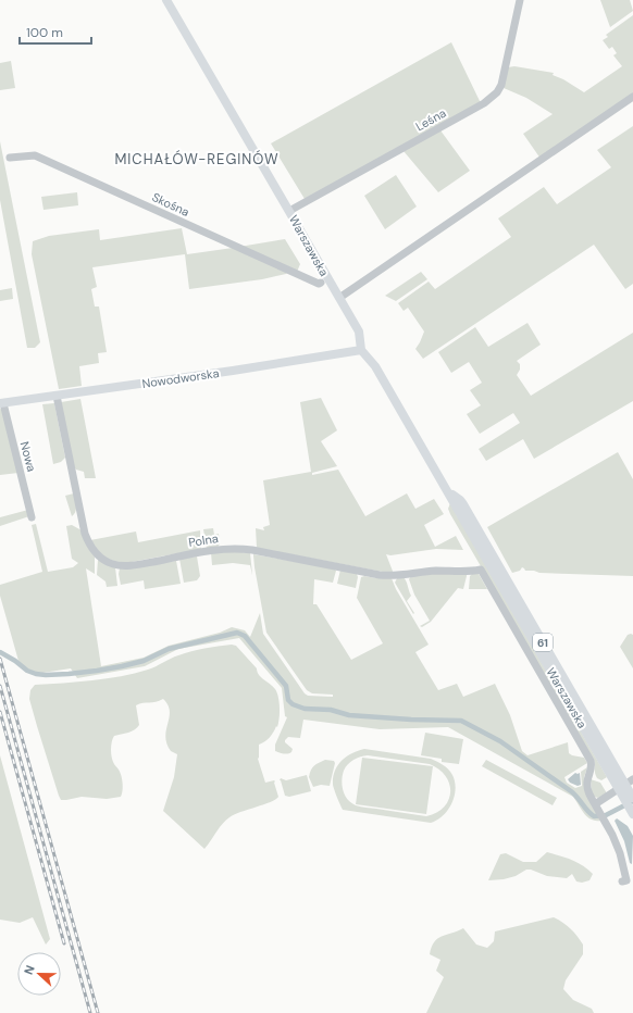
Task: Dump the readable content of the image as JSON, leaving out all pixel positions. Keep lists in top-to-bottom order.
{
  "streets": {
    "main road": ["Warszawska", "Nowodworska", "61"],
    "street": [
      "Leśna",
      "Skośna",
      "Nowa",
      "Polna"
    ]
  },
  "crossings": [
    ["Leśna", "Warszawska"],
    ["Warszawska", "Nowodworska"],
    ["Nowodworska", "Nowa"],
    ["Nowodworska", "Polna"]
  ],
  "districts": ["MICHAŁÓW-REGINÓW"],
  "scale_bar": "100 m",
  "north": "left"
}
